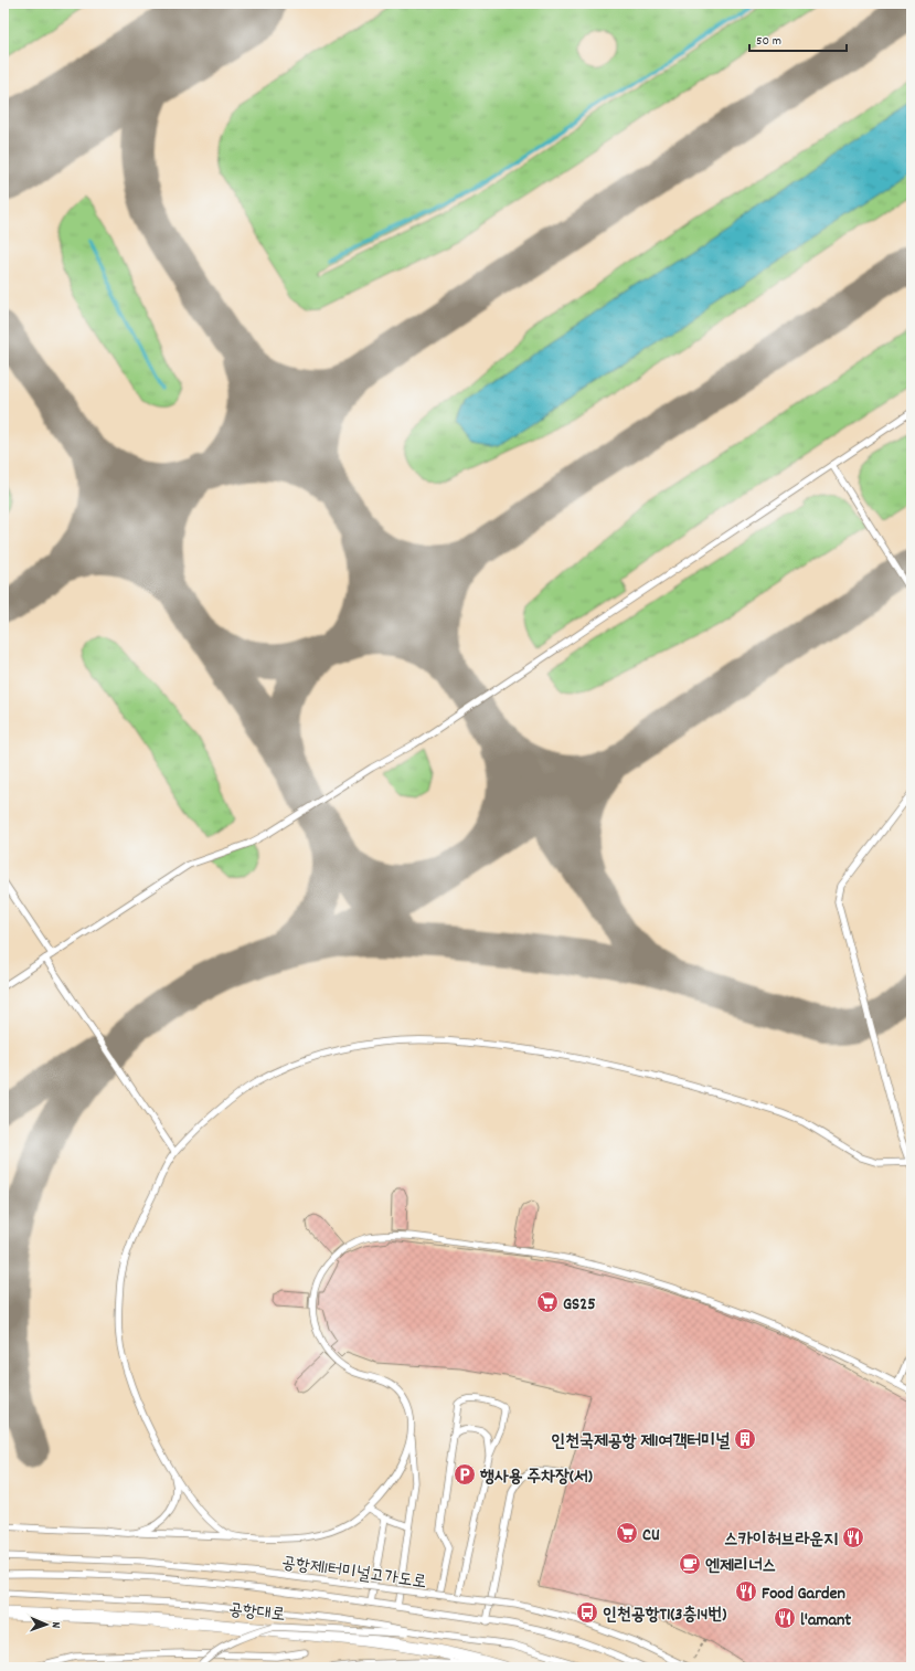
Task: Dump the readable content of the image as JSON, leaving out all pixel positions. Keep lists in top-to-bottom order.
{
  "streets": {
    "street": ["공항대로"],
    "lane": ["공항제1터미널고가도로"]
  },
  "places": {
    "supermarket": ["GS25", "CU"],
    "building": ["인천국제공항 제1여객터미널"],
    "parking": ["행사용 주차장(서)"],
    "restaurant": ["스카이허브라운지", "Food Garden", "l'amant"],
    "cafe": ["엔제리너스"],
    "bus stop": ["인천공항T1(3층14번)"]
  },
  "scale_bar": "50 m",
  "north": "right"
}
